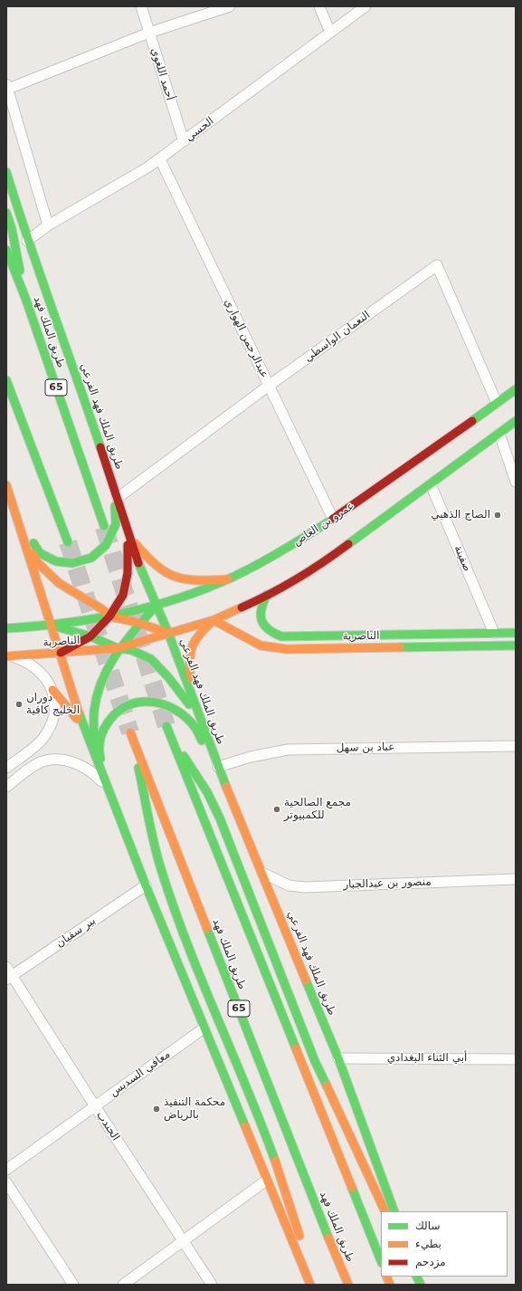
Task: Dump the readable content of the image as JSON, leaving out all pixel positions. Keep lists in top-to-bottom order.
{
  "streets": {
    "main road": [
      "طريق الملك فهد",
      "65",
      "طريق الملك فهد الفرعي",
      "عمرو بن العاص",
      "الناصرية"
    ],
    "street": [
      "أحمد اللغوي",
      "الحسي",
      "النعمان الواسطي",
      "عبدالرحمن الهواري",
      "صفينة",
      "عباد بن سهل",
      "منصور بن عبدالجبار",
      "بير سفيان",
      "أبي الثناء البغدادي",
      "معافي السديس",
      "الجندب"
    ]
  },
  "crossings": [
    ["أحمد اللغوي", "الحسي"],
    ["الحسي", "عبدالرحمن الهواري"],
    ["الحسي", "طريق الملك فهد الفرعي"],
    ["النعمان الواسطي", "عبدالرحمن الهواري"],
    ["النعمان الواسطي", "طريق الملك فهد الفرعي"],
    ["النعمان الواسطي", "عمرو بن العاص"],
    ["عبدالرحمن الهواري", "عمرو بن العاص"],
    ["طريق الملك فهد الفرعي", "عمرو بن العاص"],
    ["طريق الملك فهد الفرعي", "عباد بن سهل"],
    ["طريق الملك فهد الفرعي", "منصور بن عبدالجبار"],
    ["طريق الملك فهد الفرعي", "أبي الثناء البغدادي"],
    ["عمرو بن العاص", "الناصرية"],
    ["صفينة", "الناصرية"],
    ["بير سفيان", "الجندب"],
    ["معافي السديس", "الجندب"]
  ],
  "places": [
    "الصاج الذهبي",
    "دوران الخليج كافية",
    "مجمع الصالحية للكمبيوتر",
    "محكمة التنفيذ بالرياض"
  ],
  "legend": ["سالك", "بطيء", "مزدحم"]
}
